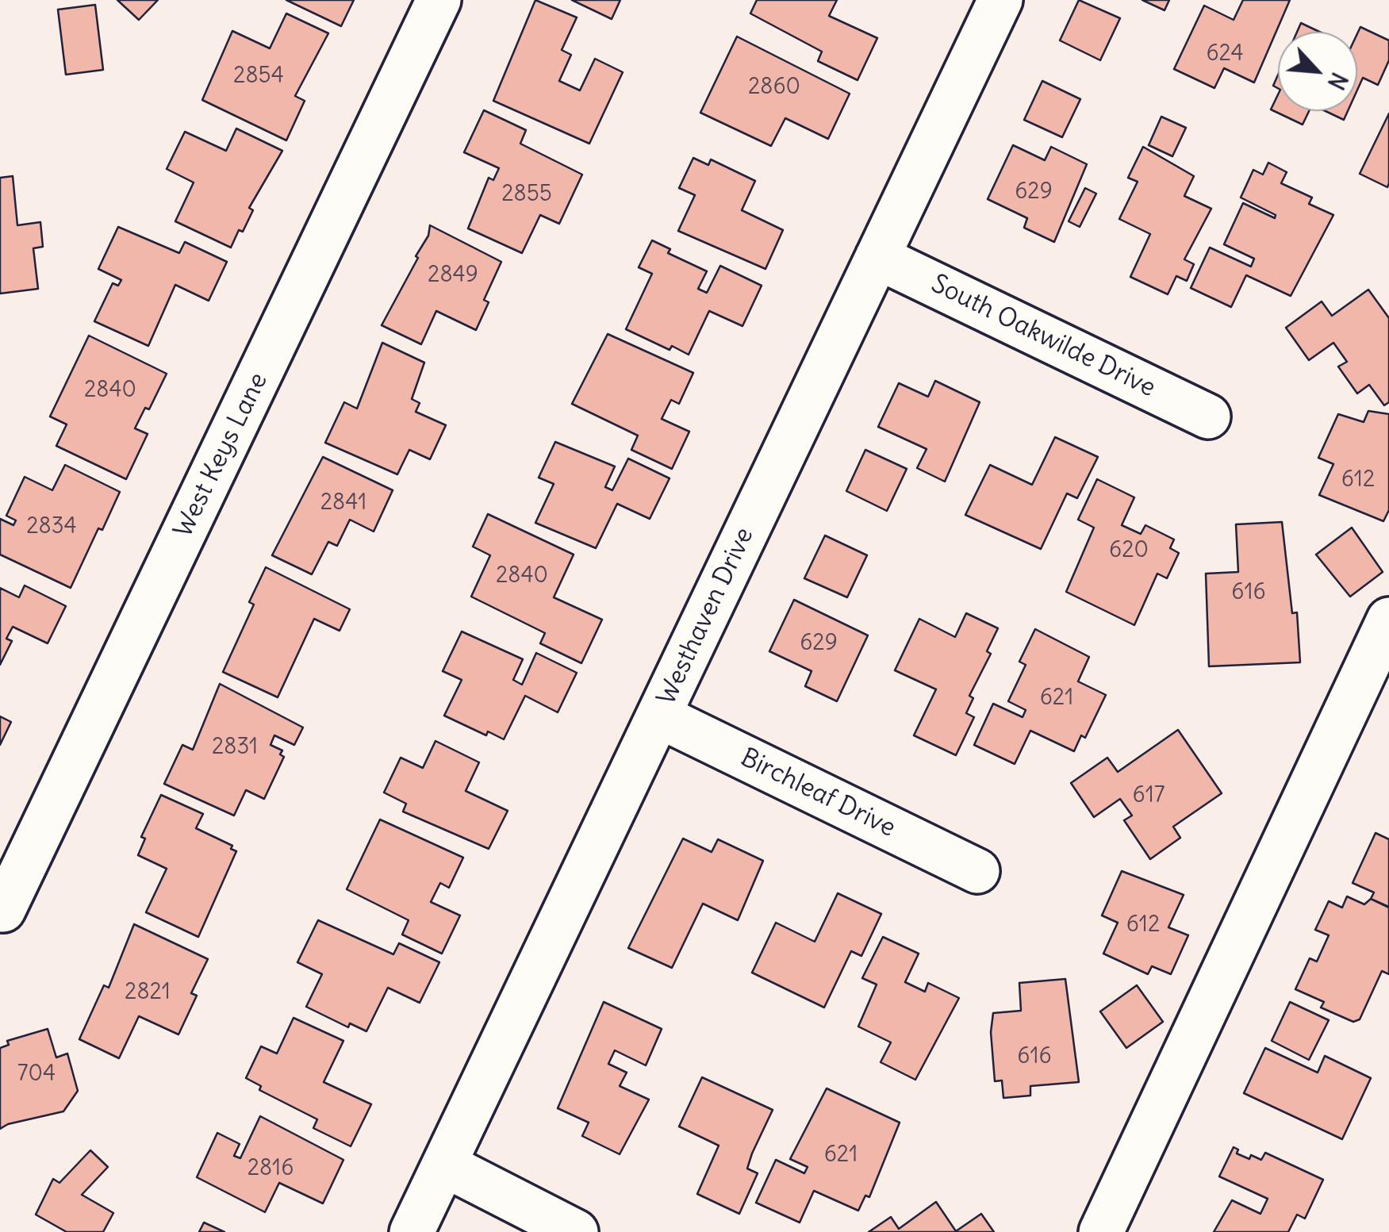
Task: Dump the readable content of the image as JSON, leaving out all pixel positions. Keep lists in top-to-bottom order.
{
  "streets": {
    "street": [
      "South Oakwilde Drive",
      "West Keys Lane",
      "Westhaven Drive",
      "Birchleaf Drive"
    ]
  },
  "crossings": [
    ["South Oakwilde Drive", "Westhaven Drive"],
    ["Westhaven Drive", "Birchleaf Drive"]
  ],
  "house_numbers": [
    "624",
    "2854",
    "2860",
    "629",
    "2855",
    "2849",
    "2840",
    "612",
    "2841",
    "2834",
    "620",
    "2840",
    "616",
    "629",
    "621",
    "2831",
    "617",
    "612",
    "2821",
    "616",
    "704",
    "621",
    "2816"
  ],
  "north": "bottom right"
}
